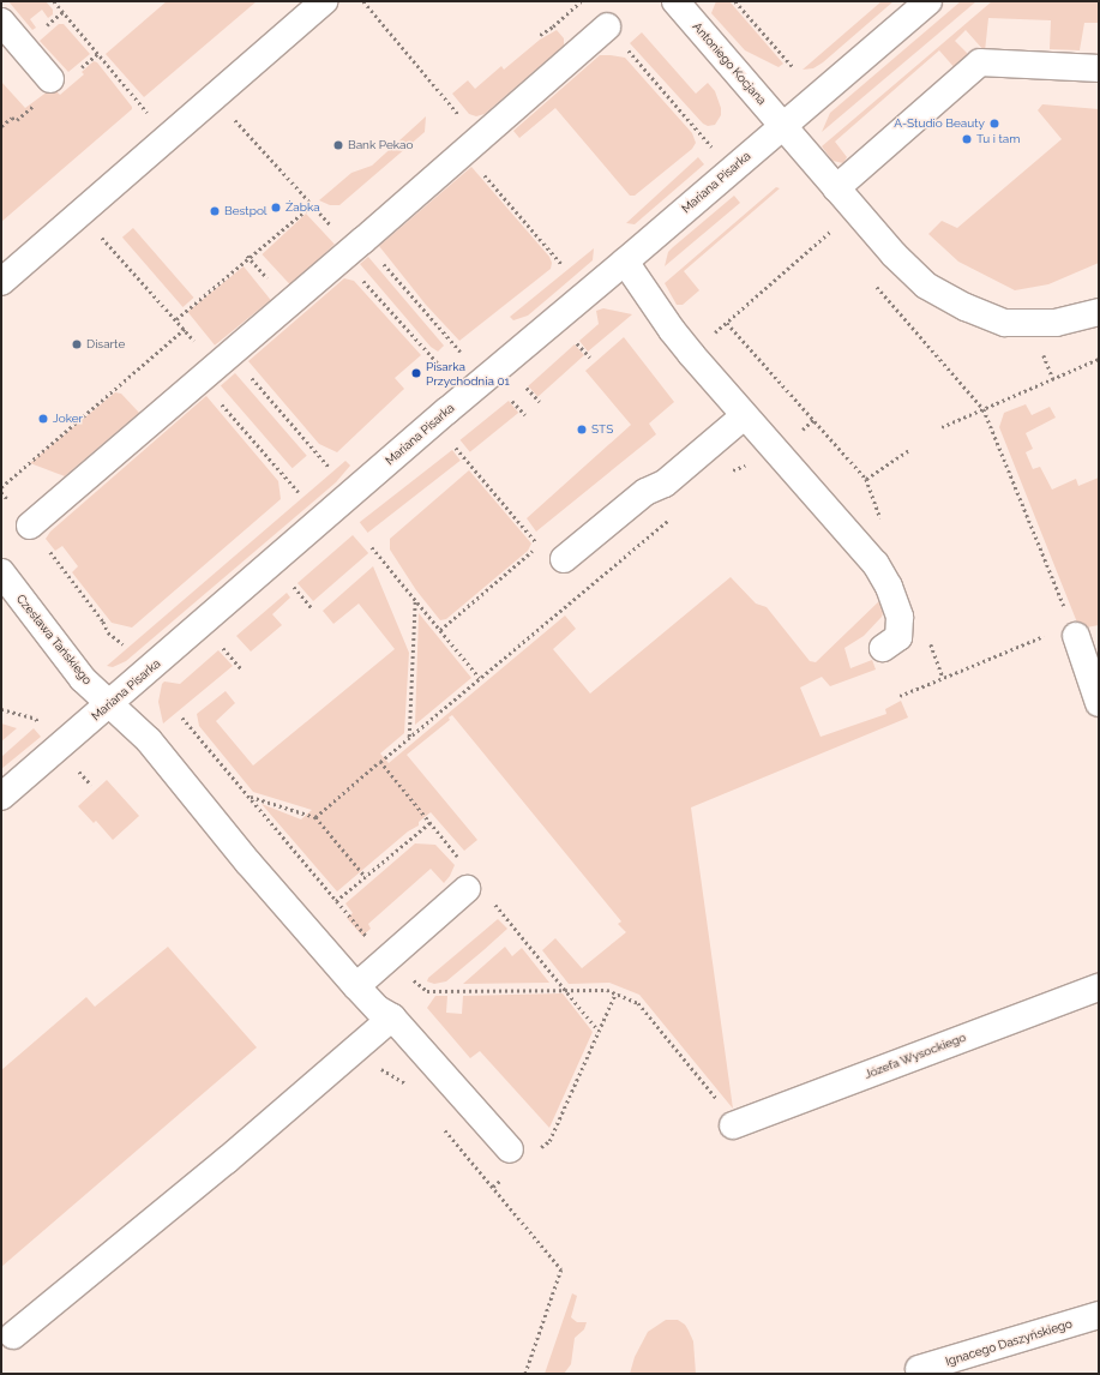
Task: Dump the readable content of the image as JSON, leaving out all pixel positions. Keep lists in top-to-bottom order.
{
  "streets": {
    "street": [
      "Antoniego Kocjana",
      "Mariana Pisarka",
      "Czesława Tańskiego",
      "Józefa Wysockiego",
      "Ignacego Daszyńskiego"
    ]
  },
  "crossings": [
    ["Antoniego Kocjana", "Mariana Pisarka"],
    ["Mariana Pisarka", "Czesława Tańskiego"]
  ],
  "places": [
    "A-Studio Beauty",
    "Tu i tam",
    "Bank Pekao",
    "Żabka",
    "Bestpol",
    "Disarte",
    "Pisarka Przychodnia 01",
    "Joker",
    "STS"
  ]
}
